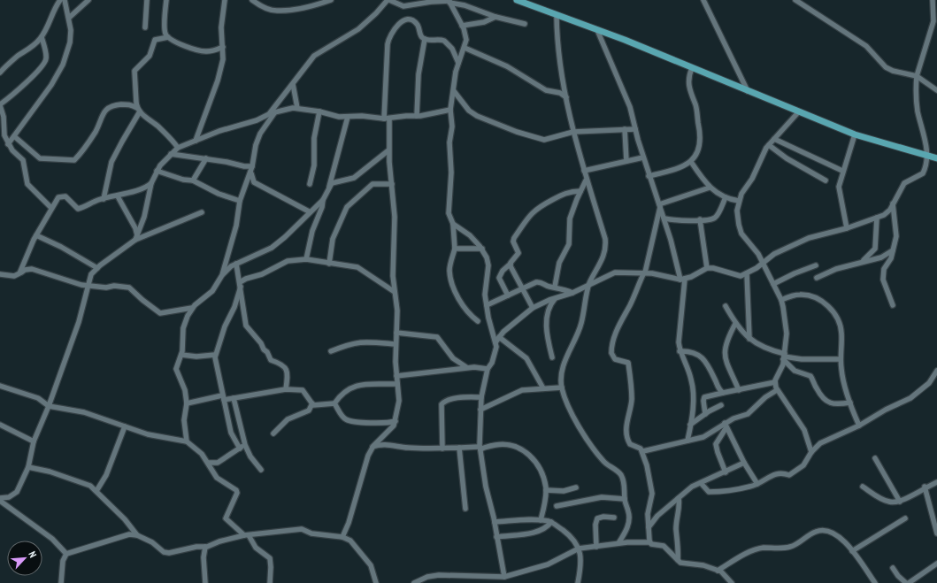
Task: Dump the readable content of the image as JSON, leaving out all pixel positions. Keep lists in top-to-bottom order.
{
  "north": "top right"
}
